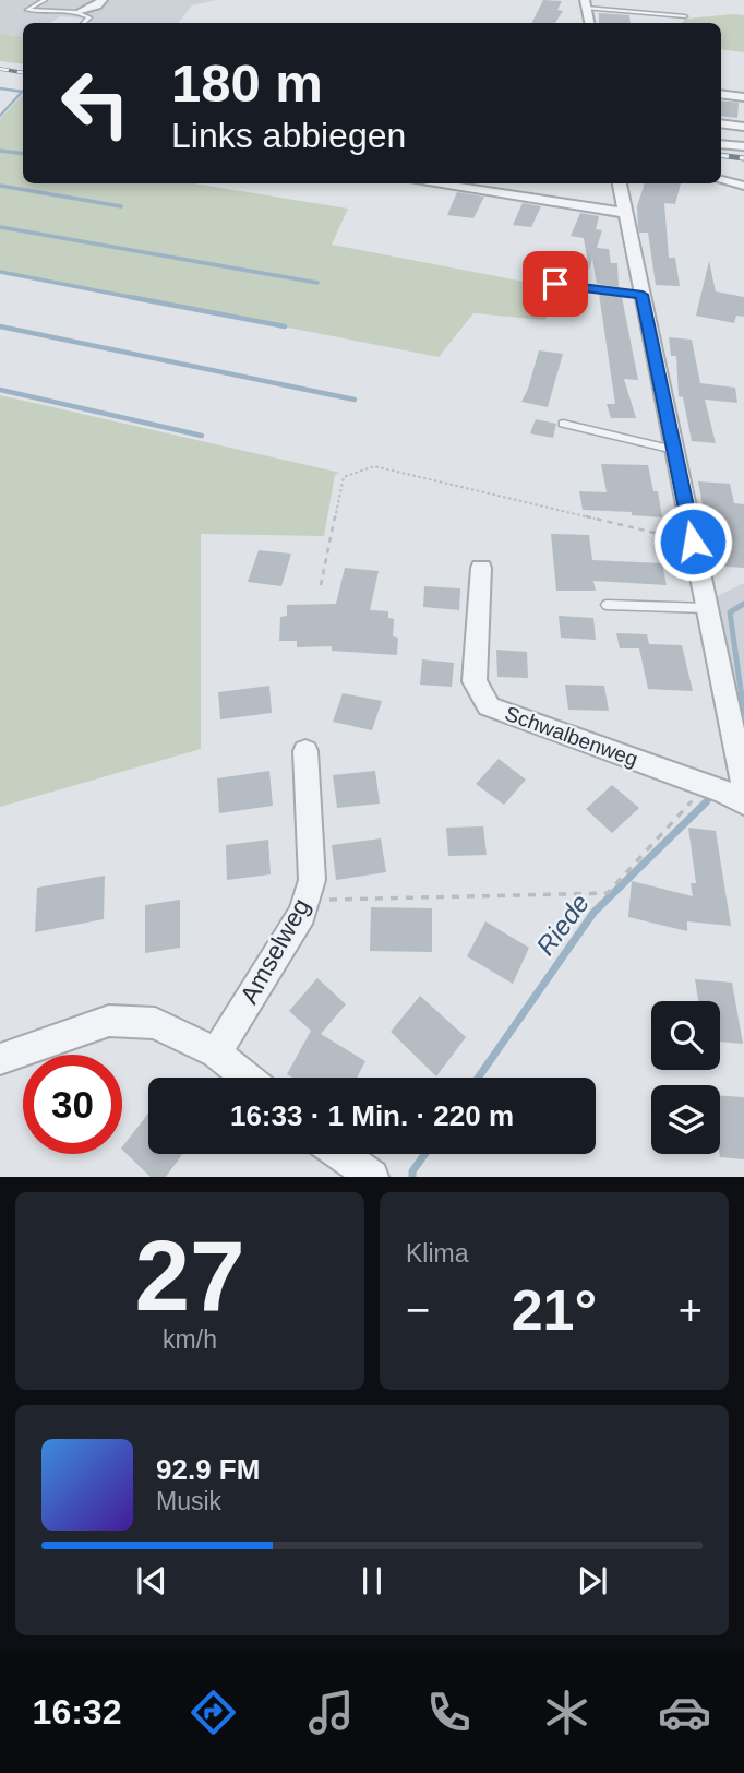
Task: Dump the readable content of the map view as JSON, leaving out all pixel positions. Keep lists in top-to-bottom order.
{
  "streets": {
    "street": ["Schwalbenweg", "Amselweg"]
  },
  "water": ["Riede"],
  "page": {
    "turn": ["180 m", "Links abbiegen"],
    "limit": "30",
    "trip": "16:33 · 1 Min. · 220 m",
    "tile": [
      ["27", "km/h"],
      "Klima"
    ],
    "heat": ["−", "21°", "+"],
    "song": ["92.9 FM", "Musik"],
    "tabs": "16:32"
  }
}
